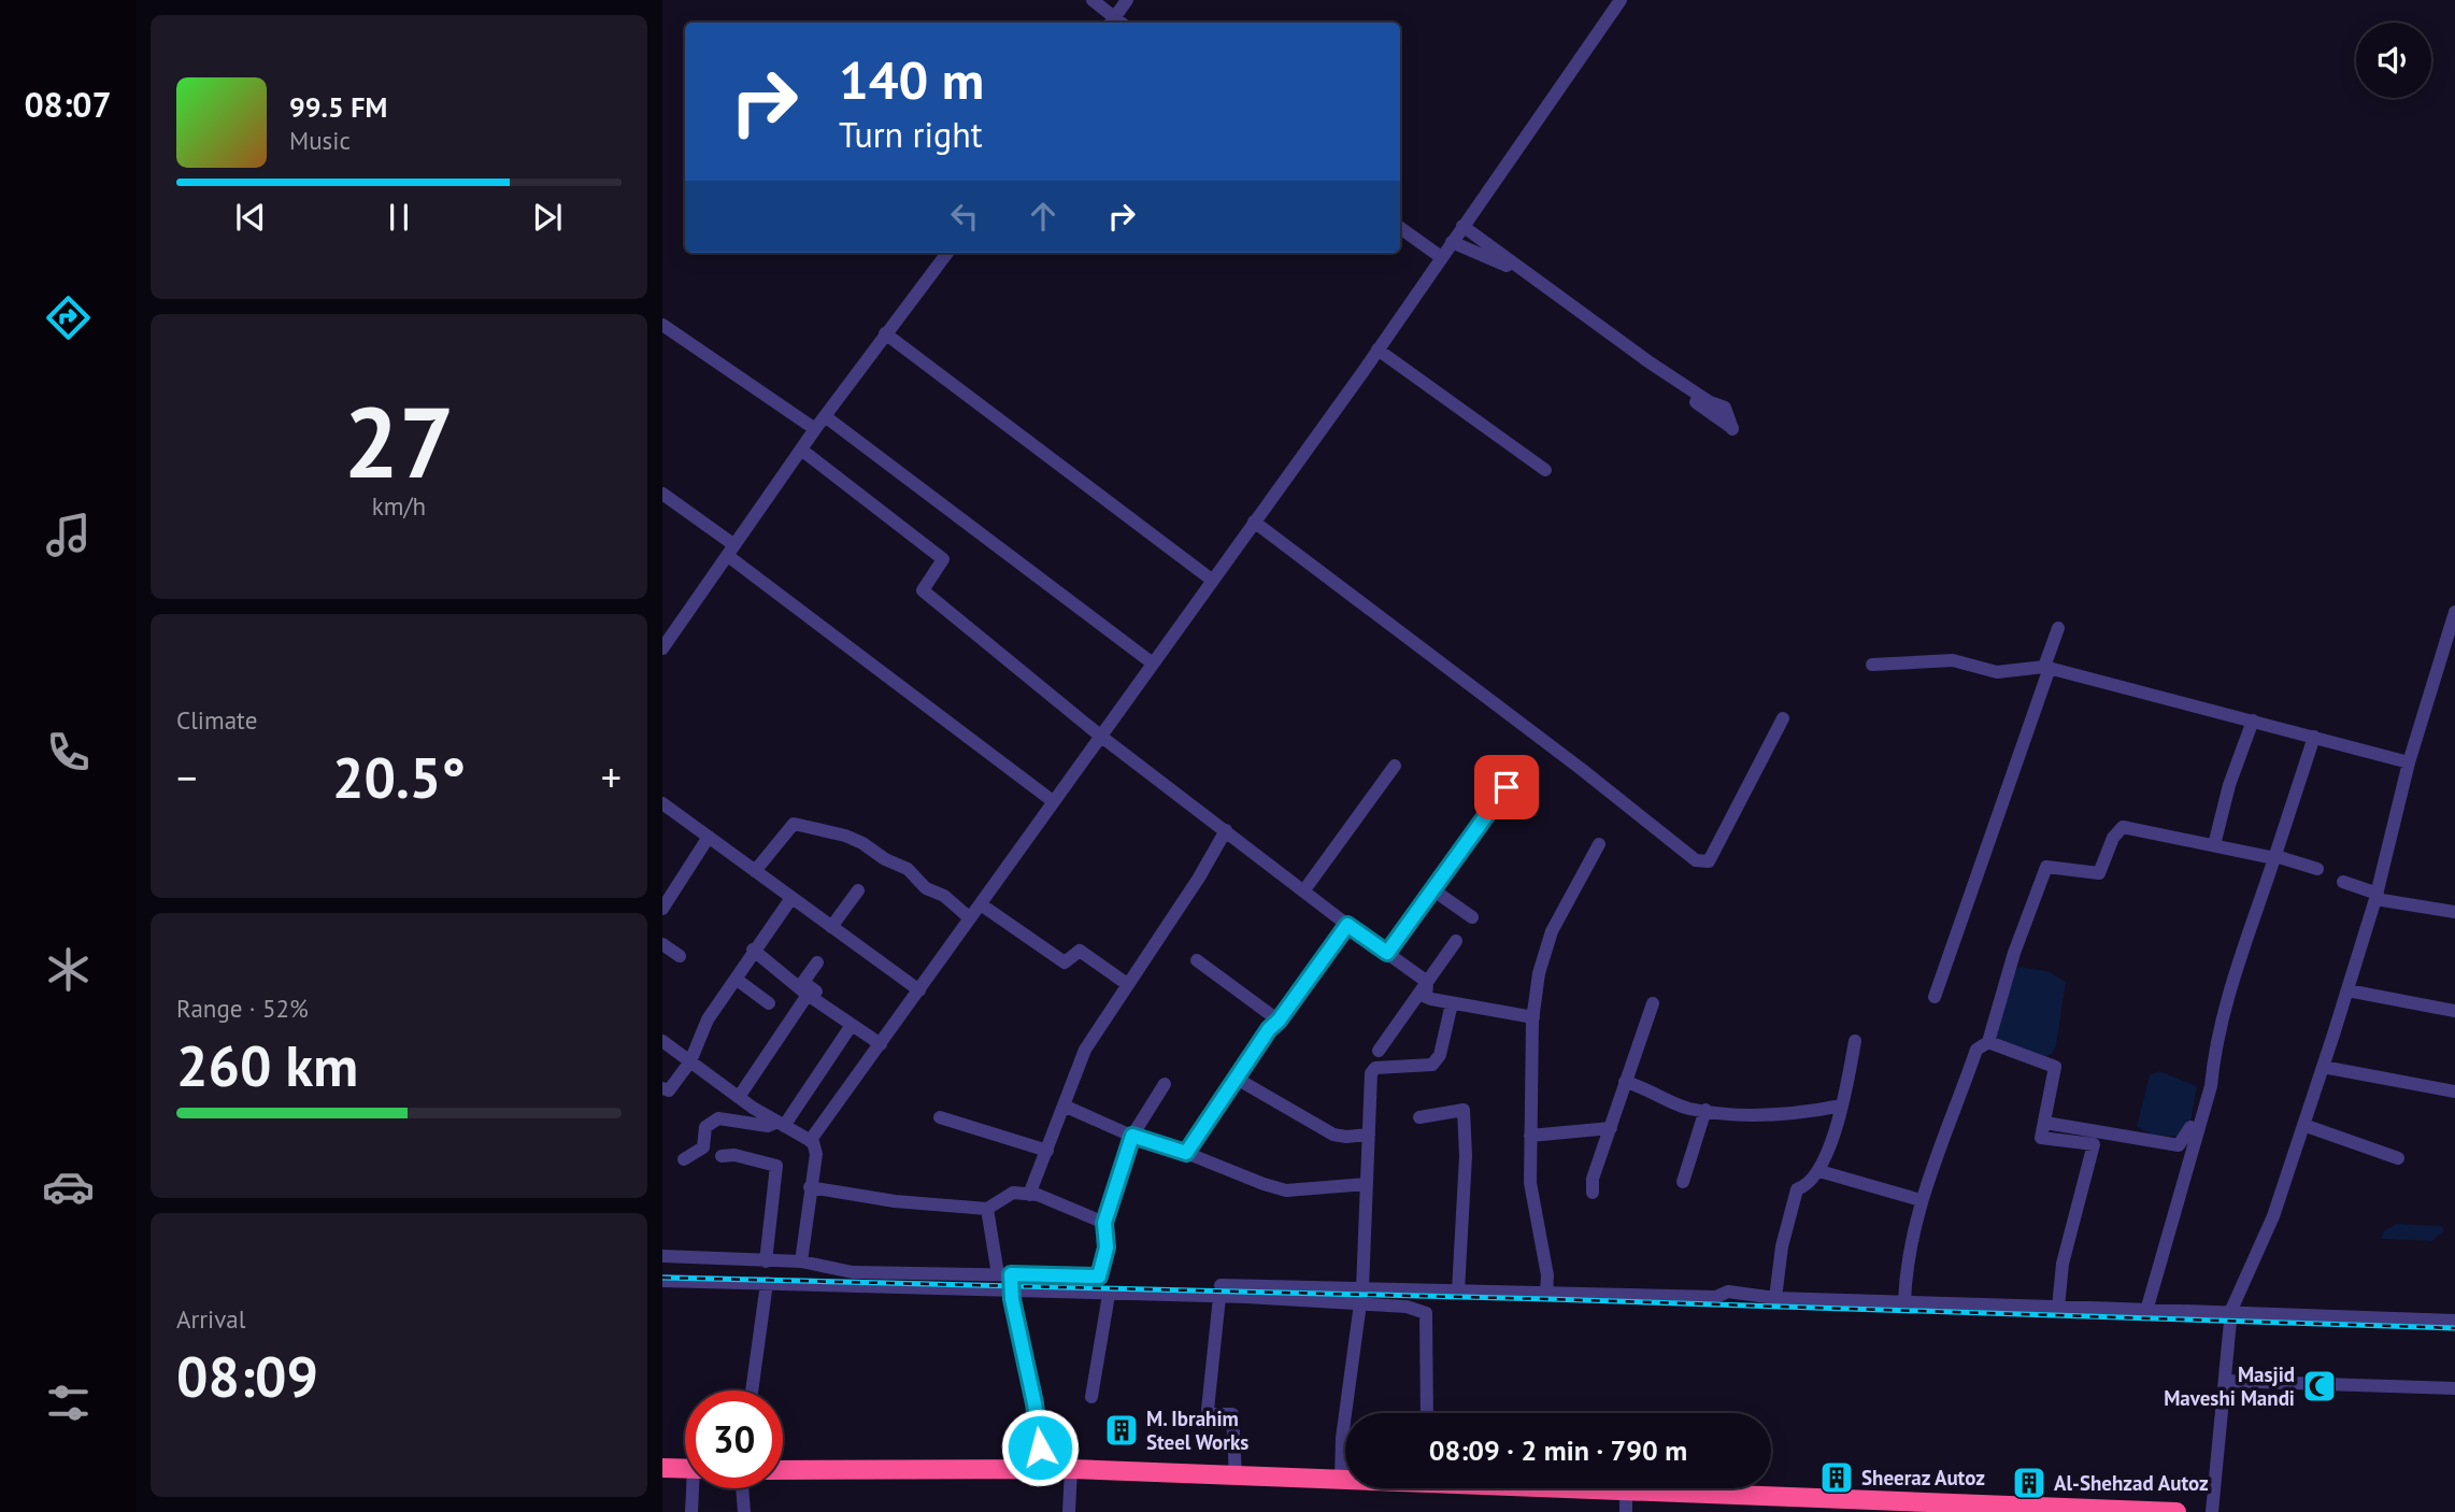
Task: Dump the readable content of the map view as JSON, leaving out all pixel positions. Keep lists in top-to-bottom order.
{
  "places": {
    "mosque": ["Masjid Maveshi Mandi"],
    "building": ["M. Ibrahim Steel Works", "Sheeraz Autoz", "Al-Shehzad Autoz"]
  },
  "page": {
    "tabs": "08:07",
    "turn": ["140 m", "Turn right"],
    "song": ["99.5 FM", "Music"],
    "tile": [
      ["27", "km/h"],
      "Climate",
      ["Range · 52%", "260 km"],
      ["Arrival", "08:09"]
    ],
    "heat": ["−", "20.5°", "+"],
    "limit": "30",
    "trip": "08:09 · 2 min · 790 m"
  }
}
